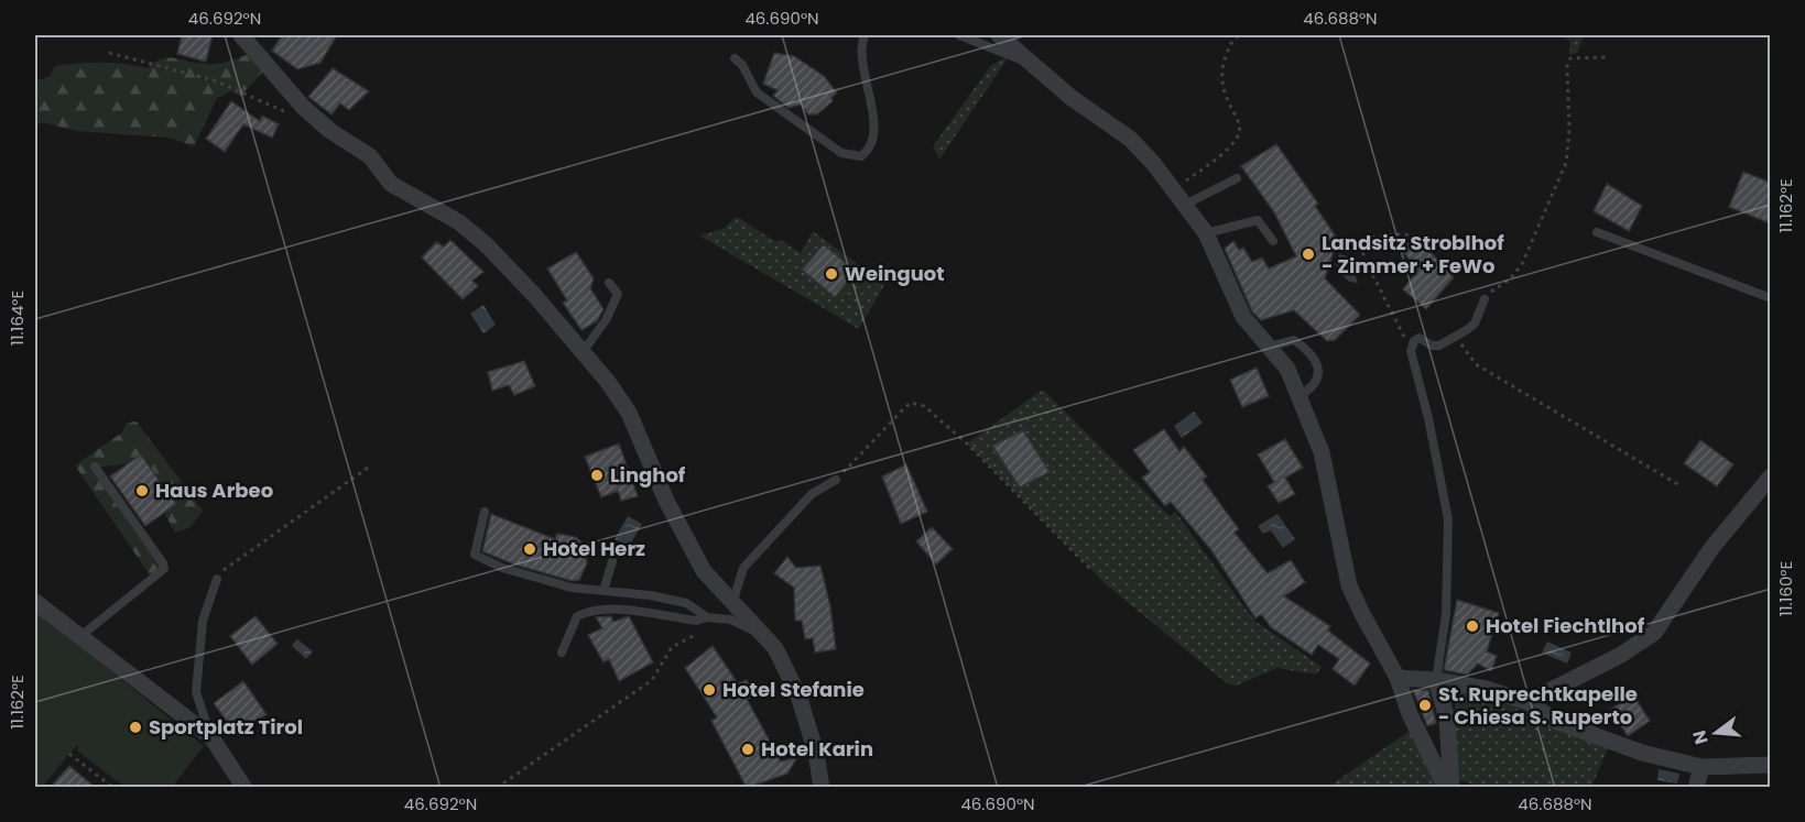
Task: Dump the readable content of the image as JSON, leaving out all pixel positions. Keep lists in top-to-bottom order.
{
  "places": [
    "Landsitz Stroblhof - Zimmer + FeWo",
    "Weinguot",
    "Linghof",
    "Haus Arbeo",
    "Hotel Herz",
    "Hotel Fiechtlhof",
    "Hotel Stefanie",
    "St. Ruprechtkapelle - Chiesa S. Ruperto",
    "Sportplatz Tirol",
    "Hotel Karin"
  ],
  "north": "left",
  "coordinates": [
    "46.692°N",
    "46.690°N",
    "46.688°N",
    "11.162°E",
    "11.164°E",
    "11.160°E"
  ]
}
